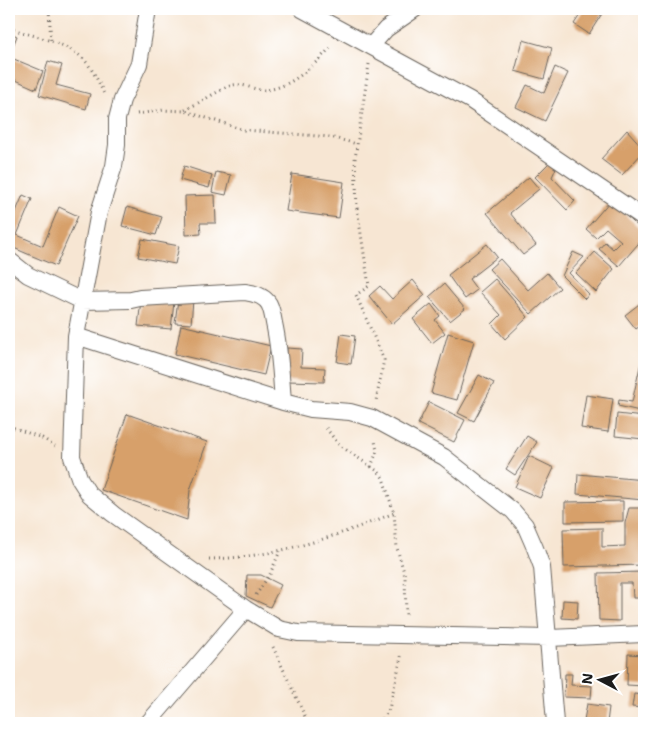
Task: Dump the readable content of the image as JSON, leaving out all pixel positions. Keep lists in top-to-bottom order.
{
  "north": "left"
}
